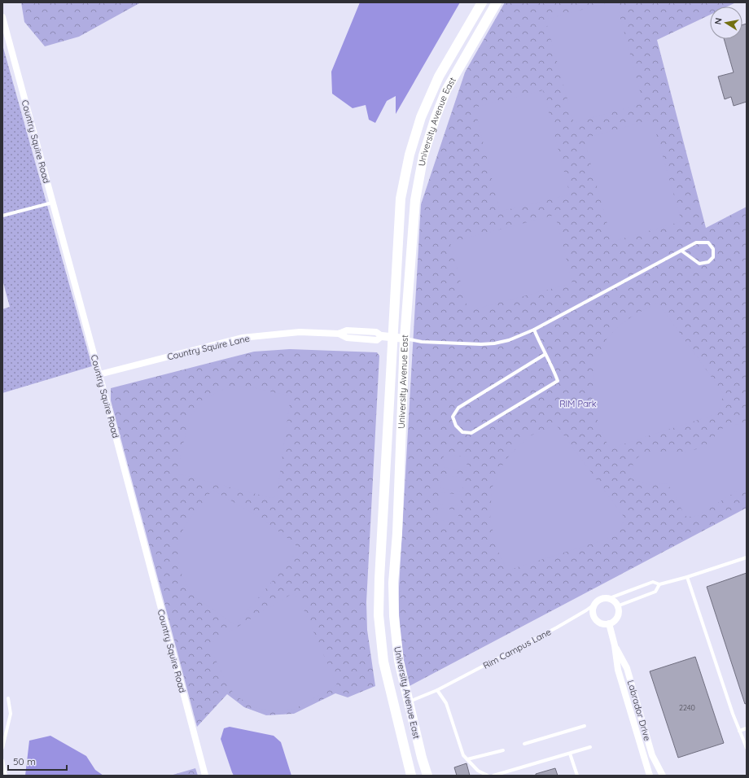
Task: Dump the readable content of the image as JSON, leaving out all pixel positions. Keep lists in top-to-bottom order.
{
  "streets": {
    "main road": ["University Avenue East"],
    "street": ["Country Squire Road", "Country Squire Lane", "Labrador Drive"],
    "lane": ["Rim Campus Lane"]
  },
  "crossings": [
    ["University Avenue East", "Country Squire Lane"],
    ["University Avenue East", "Rim Campus Lane"],
    ["Country Squire Road", "Country Squire Lane"],
    ["Rim Campus Lane", "Labrador Drive"]
  ],
  "parks": ["RIM Park"],
  "house_numbers": ["2240"],
  "scale_bar": "50 m",
  "north": "left"
}
